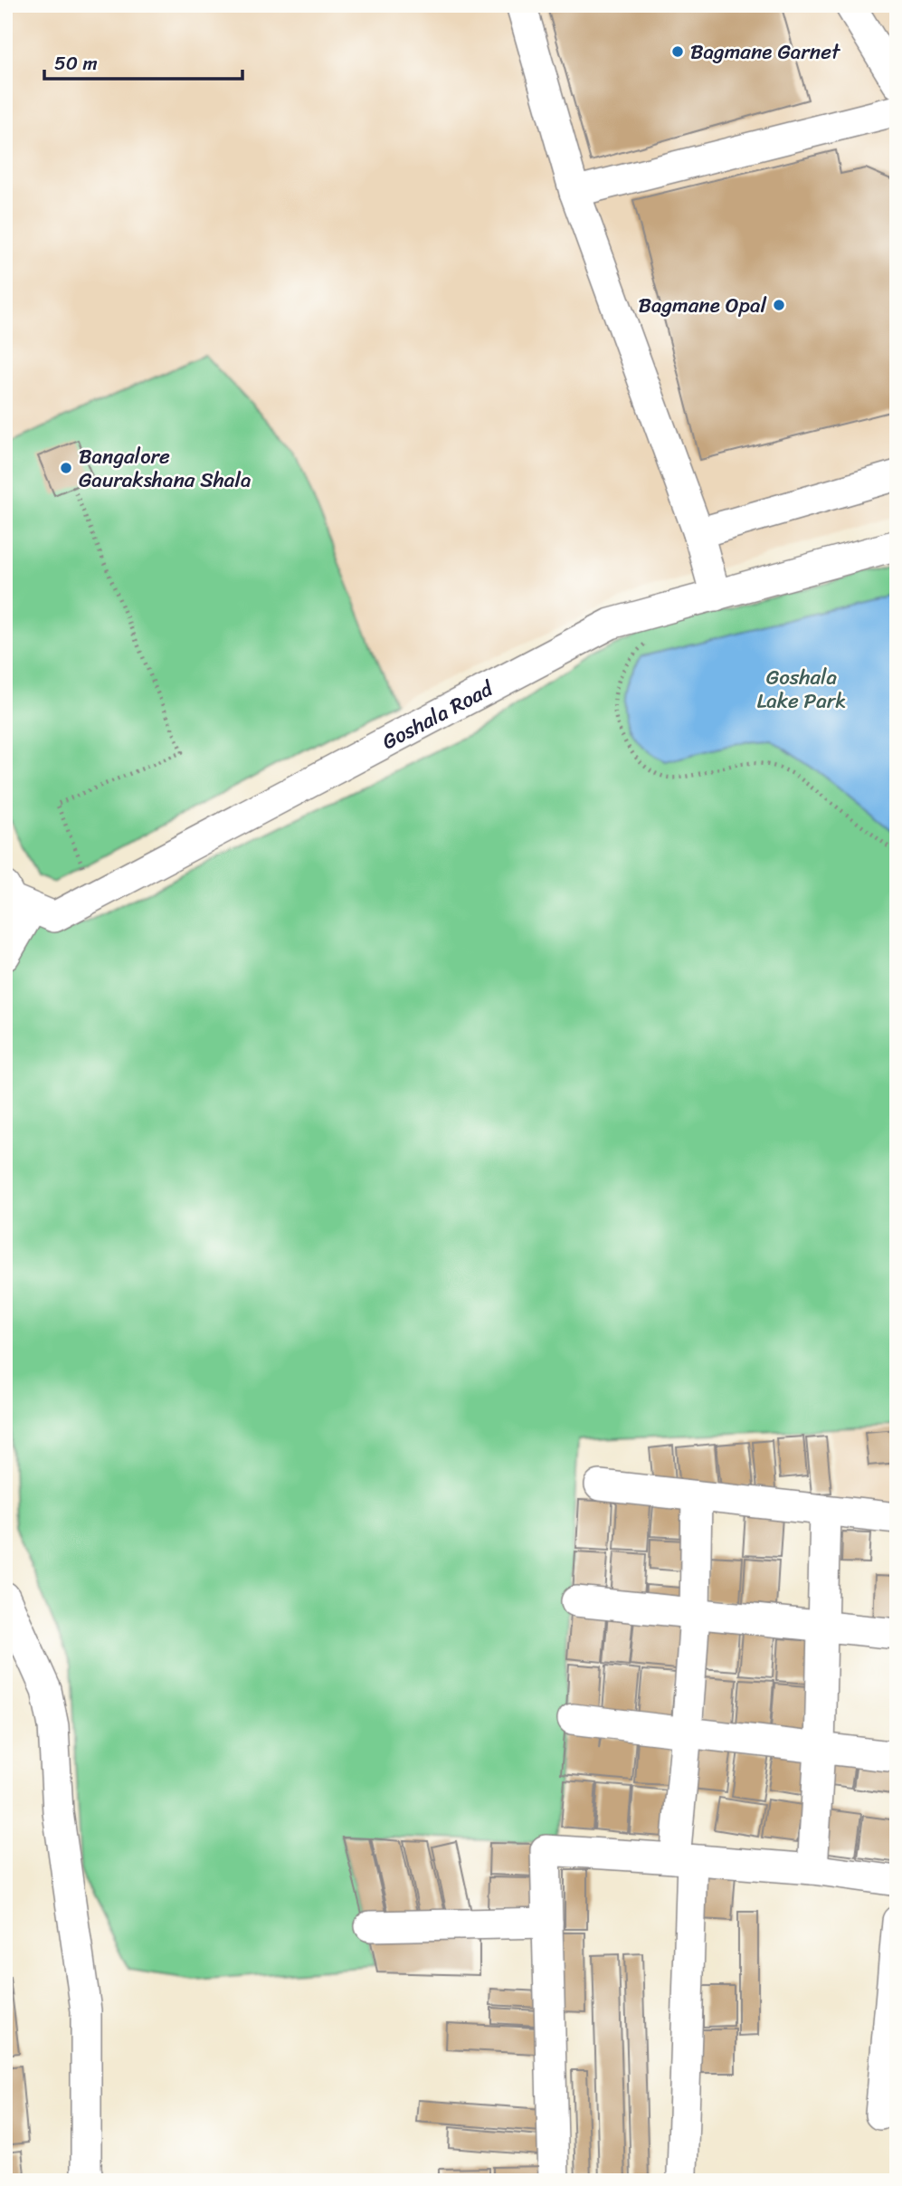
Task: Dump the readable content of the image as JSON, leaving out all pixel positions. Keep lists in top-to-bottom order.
{
  "streets": {
    "street": ["Goshala Road"]
  },
  "parks": ["Goshala Lake Park"],
  "places": ["Bagmane Garnet", "Bagmane Opal", "Bangalore Gaurakshana Shala"],
  "scale_bar": "50 m"
}
